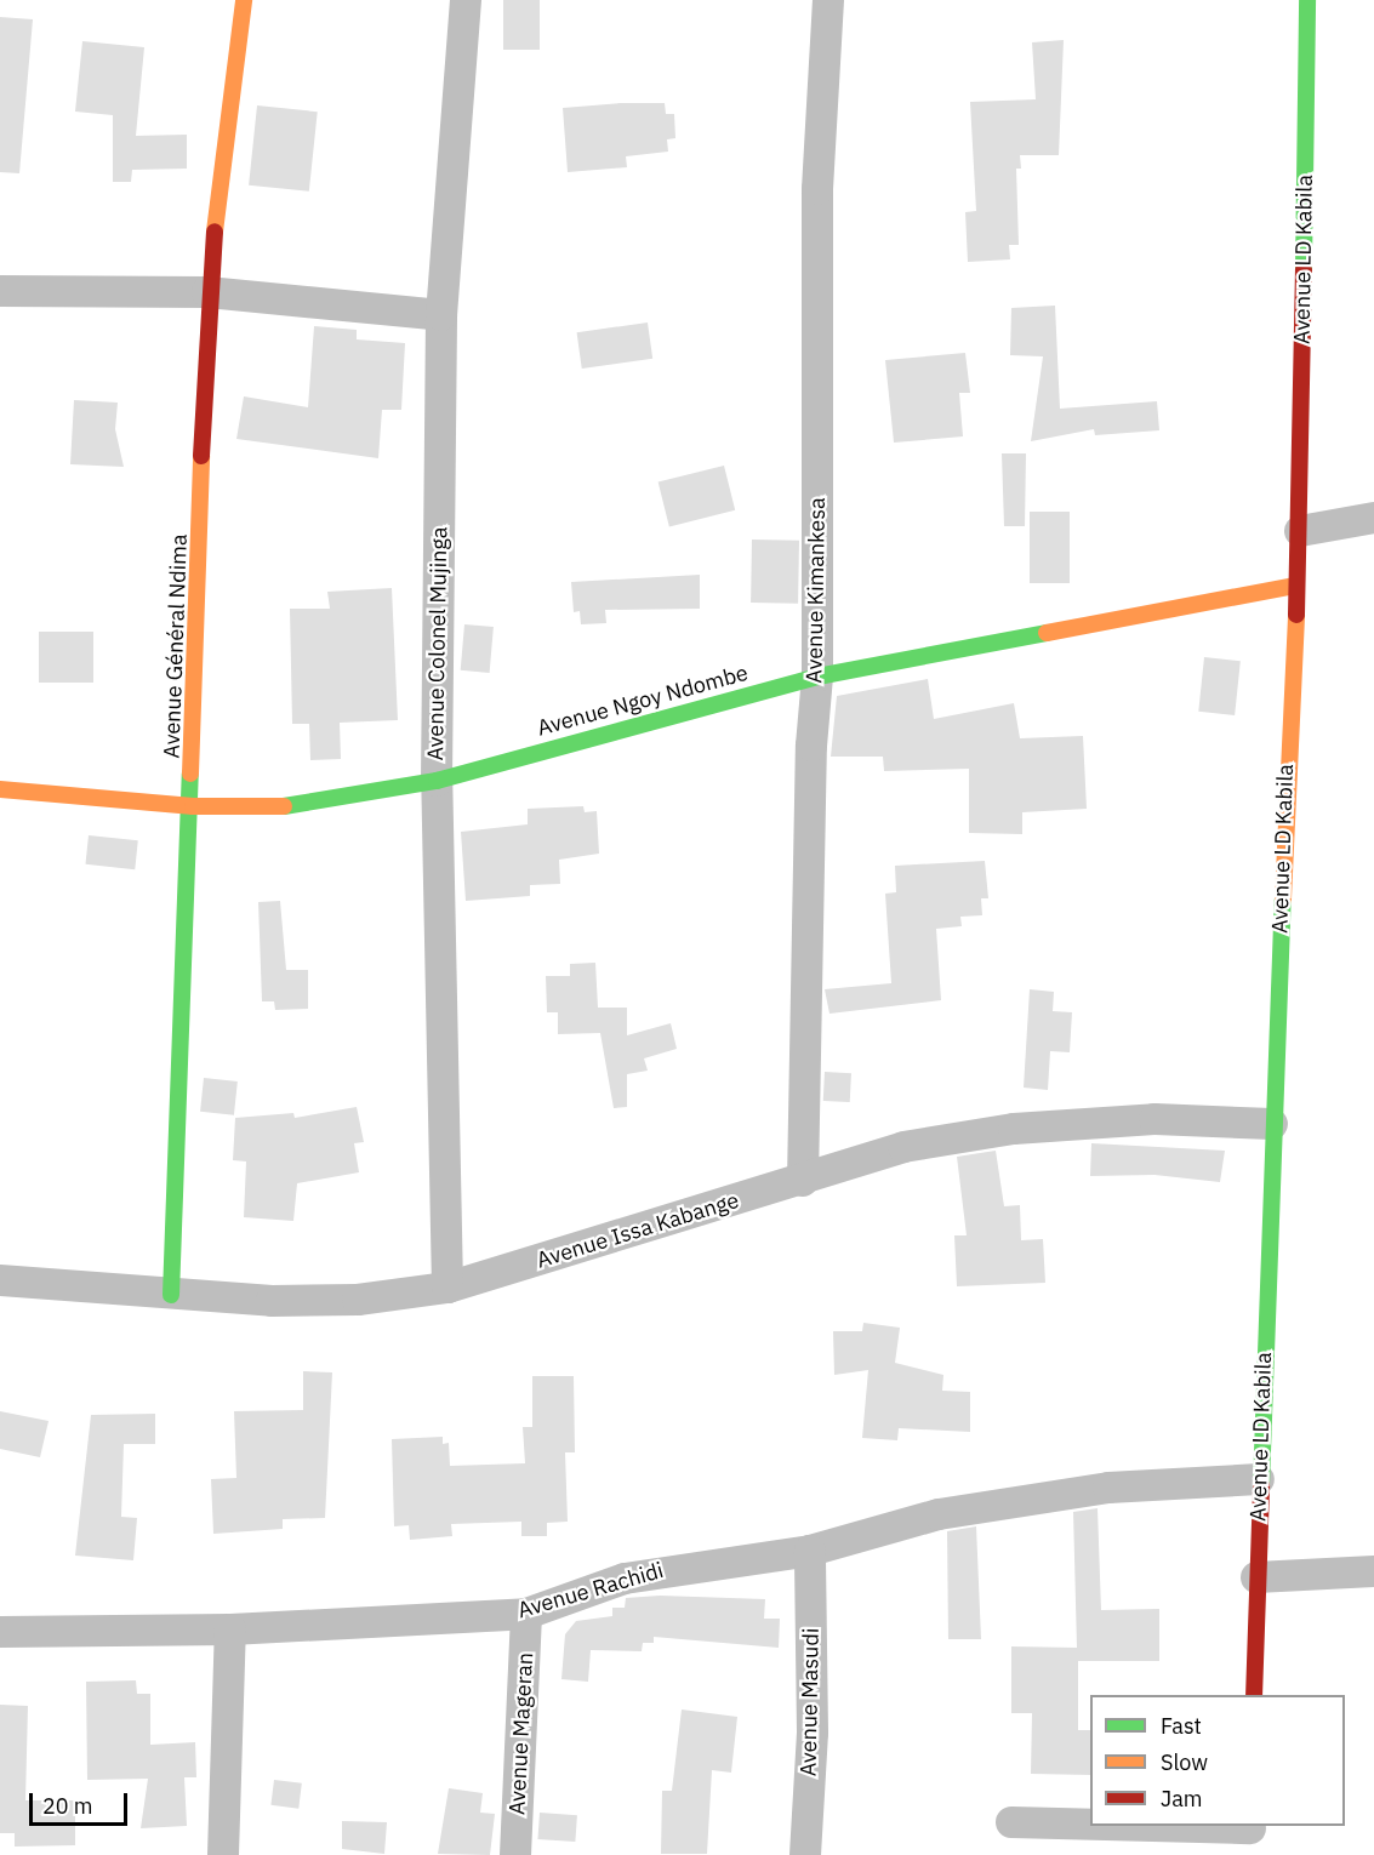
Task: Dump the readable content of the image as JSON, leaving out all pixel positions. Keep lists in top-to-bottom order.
{
  "streets": {
    "street": [
      "Avenue LD Kabila",
      "Avenue Kimankesa",
      "Avenue Colonel Mujinga",
      "Avenue Général Ndima",
      "Avenue Ngoy Ndombe",
      "Avenue Issa Kabange",
      "Avenue Rachidi",
      "Avenue Masudi",
      "Avenue Mageran"
    ]
  },
  "crossings": [
    ["Avenue LD Kabila", "Avenue Ngoy Ndombe"],
    ["Avenue LD Kabila", "Avenue Issa Kabange"],
    ["Avenue LD Kabila", "Avenue Rachidi"],
    ["Avenue Kimankesa", "Avenue Ngoy Ndombe"],
    ["Avenue Kimankesa", "Avenue Issa Kabange"],
    ["Avenue Colonel Mujinga", "Avenue Ngoy Ndombe"],
    ["Avenue Colonel Mujinga", "Avenue Issa Kabange"],
    ["Avenue Général Ndima", "Avenue Ngoy Ndombe"],
    ["Avenue Général Ndima", "Avenue Issa Kabange"],
    ["Avenue Rachidi", "Avenue Masudi"],
    ["Avenue Rachidi", "Avenue Mageran"]
  ],
  "legend": ["Fast", "Slow", "Jam"],
  "scale_bar": "20 m"
}
